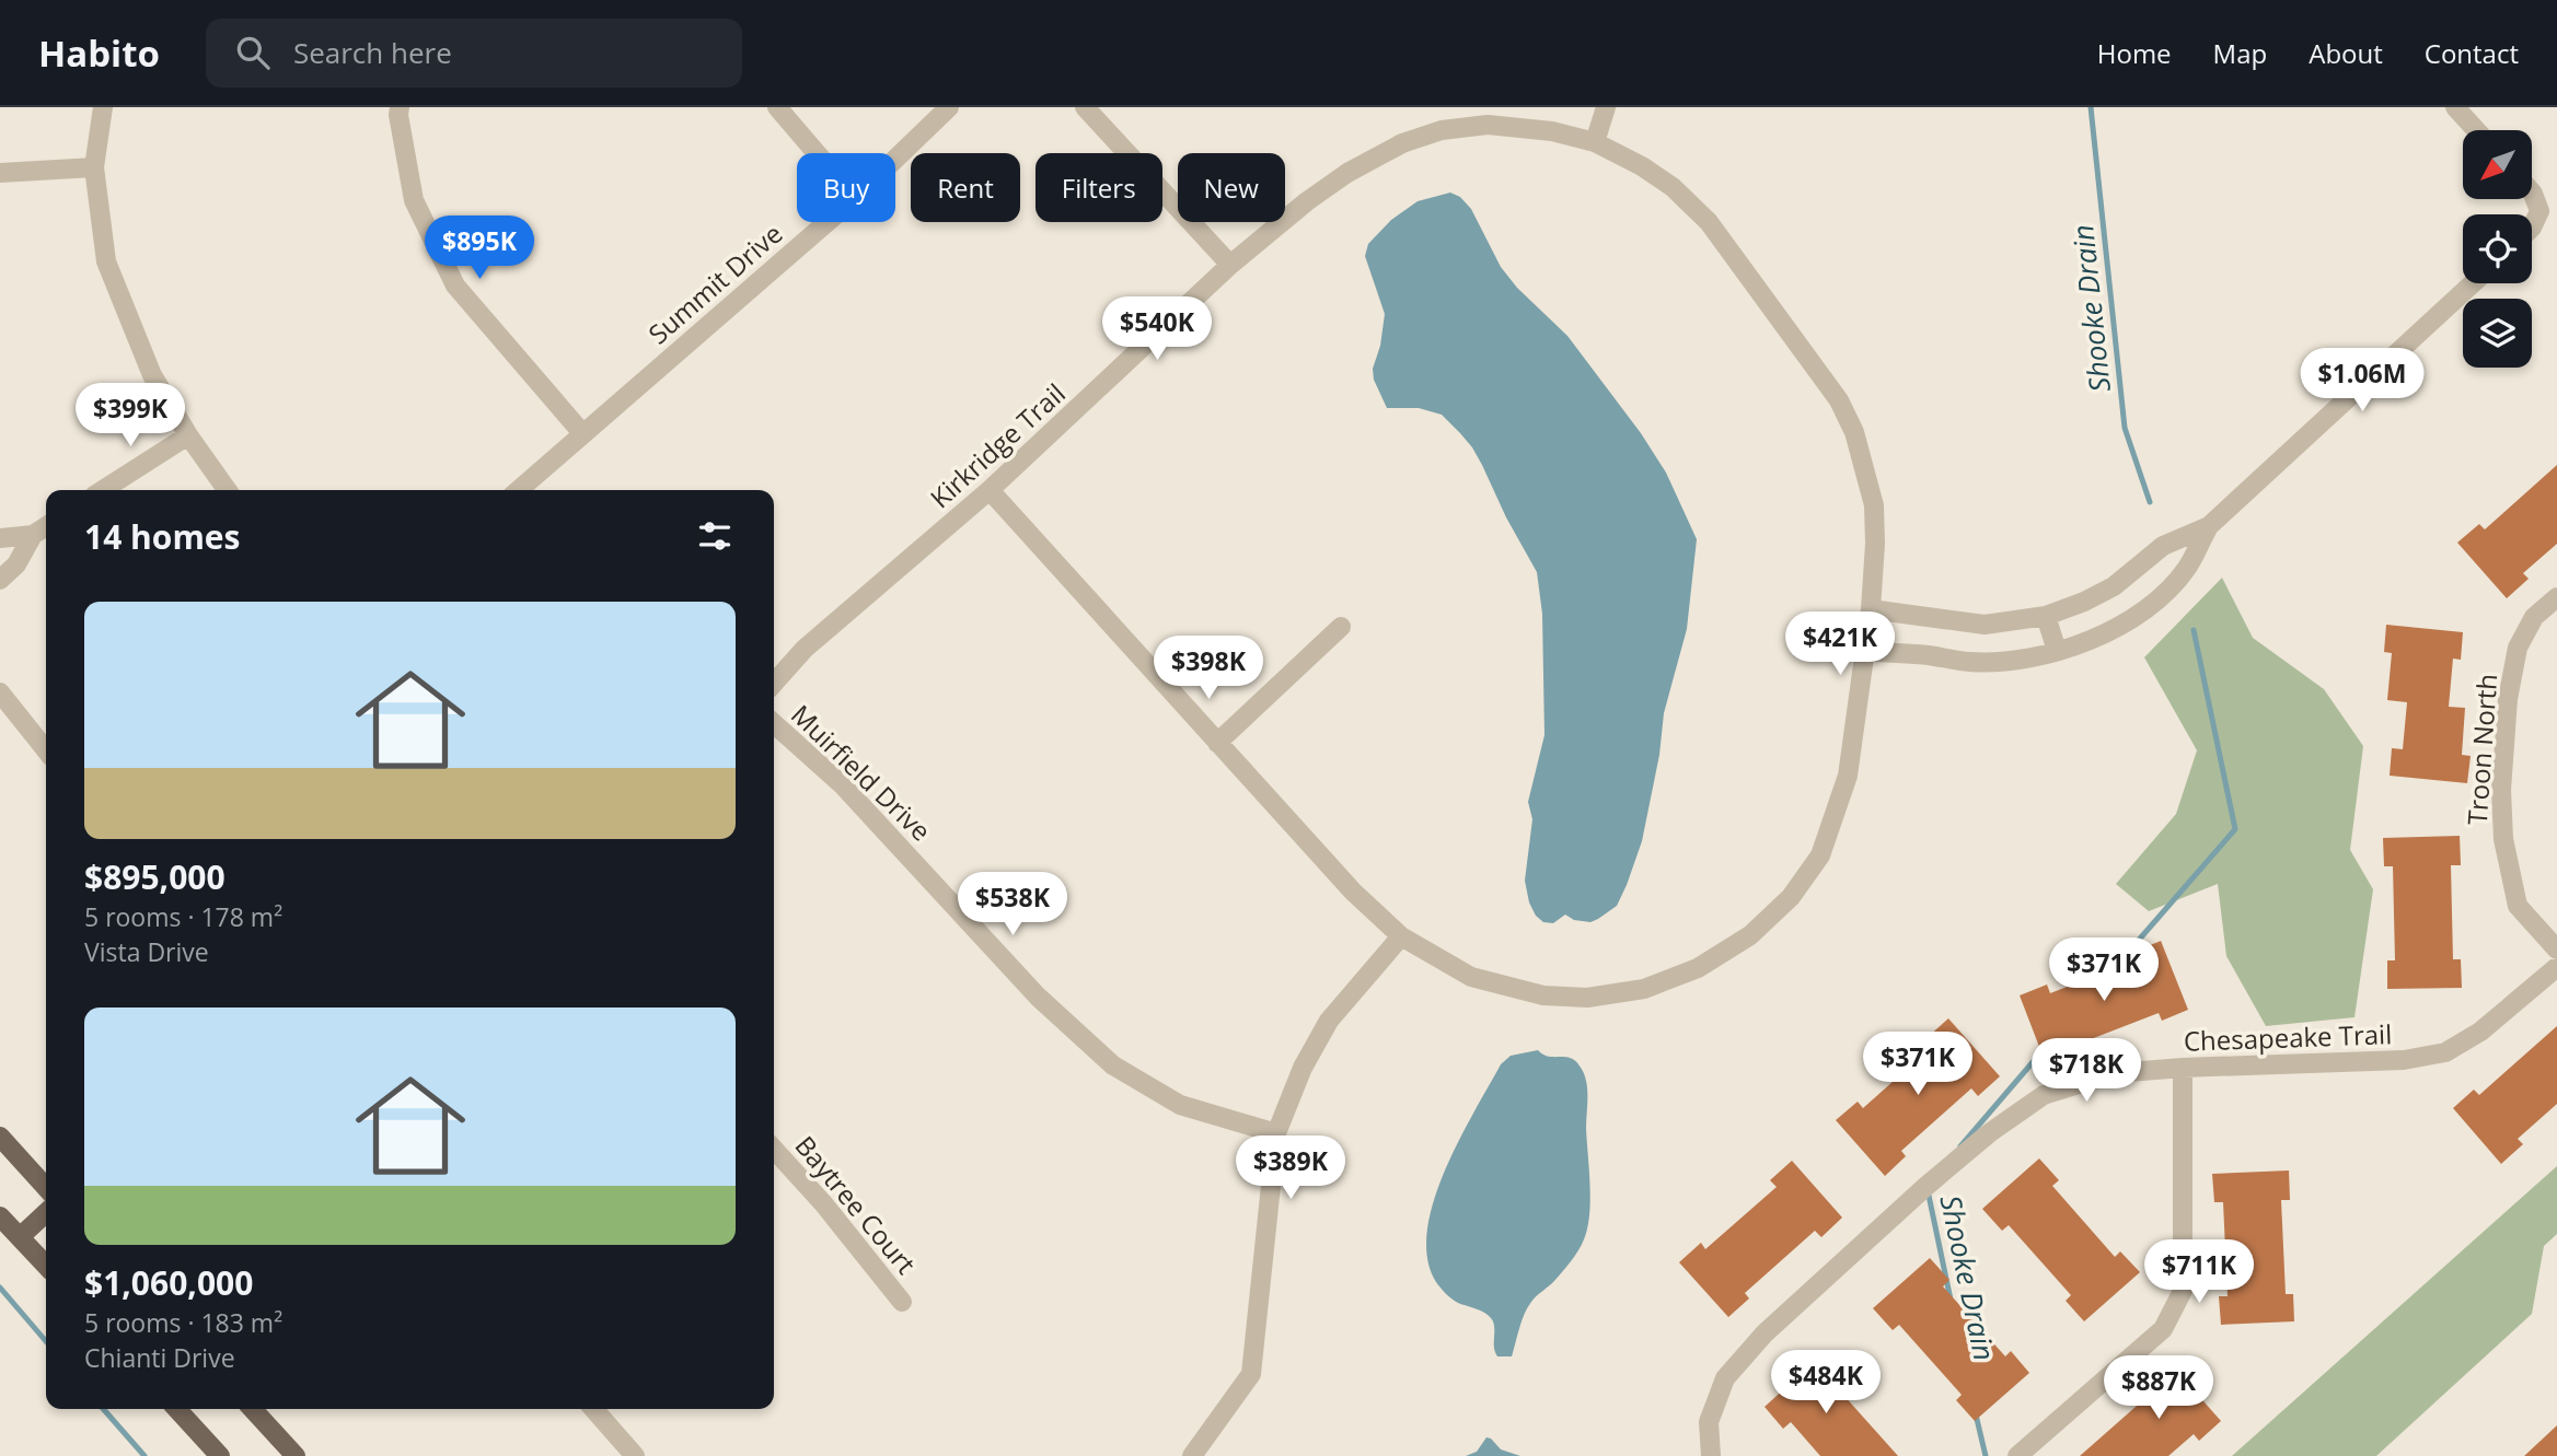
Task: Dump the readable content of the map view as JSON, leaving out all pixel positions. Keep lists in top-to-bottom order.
{
  "streets": {
    "street": [
      "Summit Drive",
      "Kirkridge Trail",
      "Troon North",
      "Muirfield Drive",
      "Chesapeake Trail",
      "Baytree Court"
    ]
  },
  "water": ["Shooke Drain"],
  "north": "bottom left",
  "page": {
    "header": "Habito",
    "search": "Search here",
    "nav": [
      "Home",
      "Map",
      "About",
      "Contact"
    ],
    "chip": [
      "Buy",
      "Rent",
      "Filters",
      "New"
    ],
    "price": [
      "$895K",
      "$540K",
      "$1.06M",
      "$399K",
      "$421K",
      "$398K",
      "$538K",
      "$371K",
      "$371K",
      "$718K",
      "$389K",
      "$711K",
      "$484K",
      "$887K"
    ],
    "heading": "14 homes",
    "list": [
      {
        "name": "$895,000",
        "note": "5 rooms · 178 m² · Vista Drive"
      },
      {
        "name": "$1,060,000",
        "note": "5 rooms · 183 m² · Chianti Drive"
      }
    ]
  }
}
